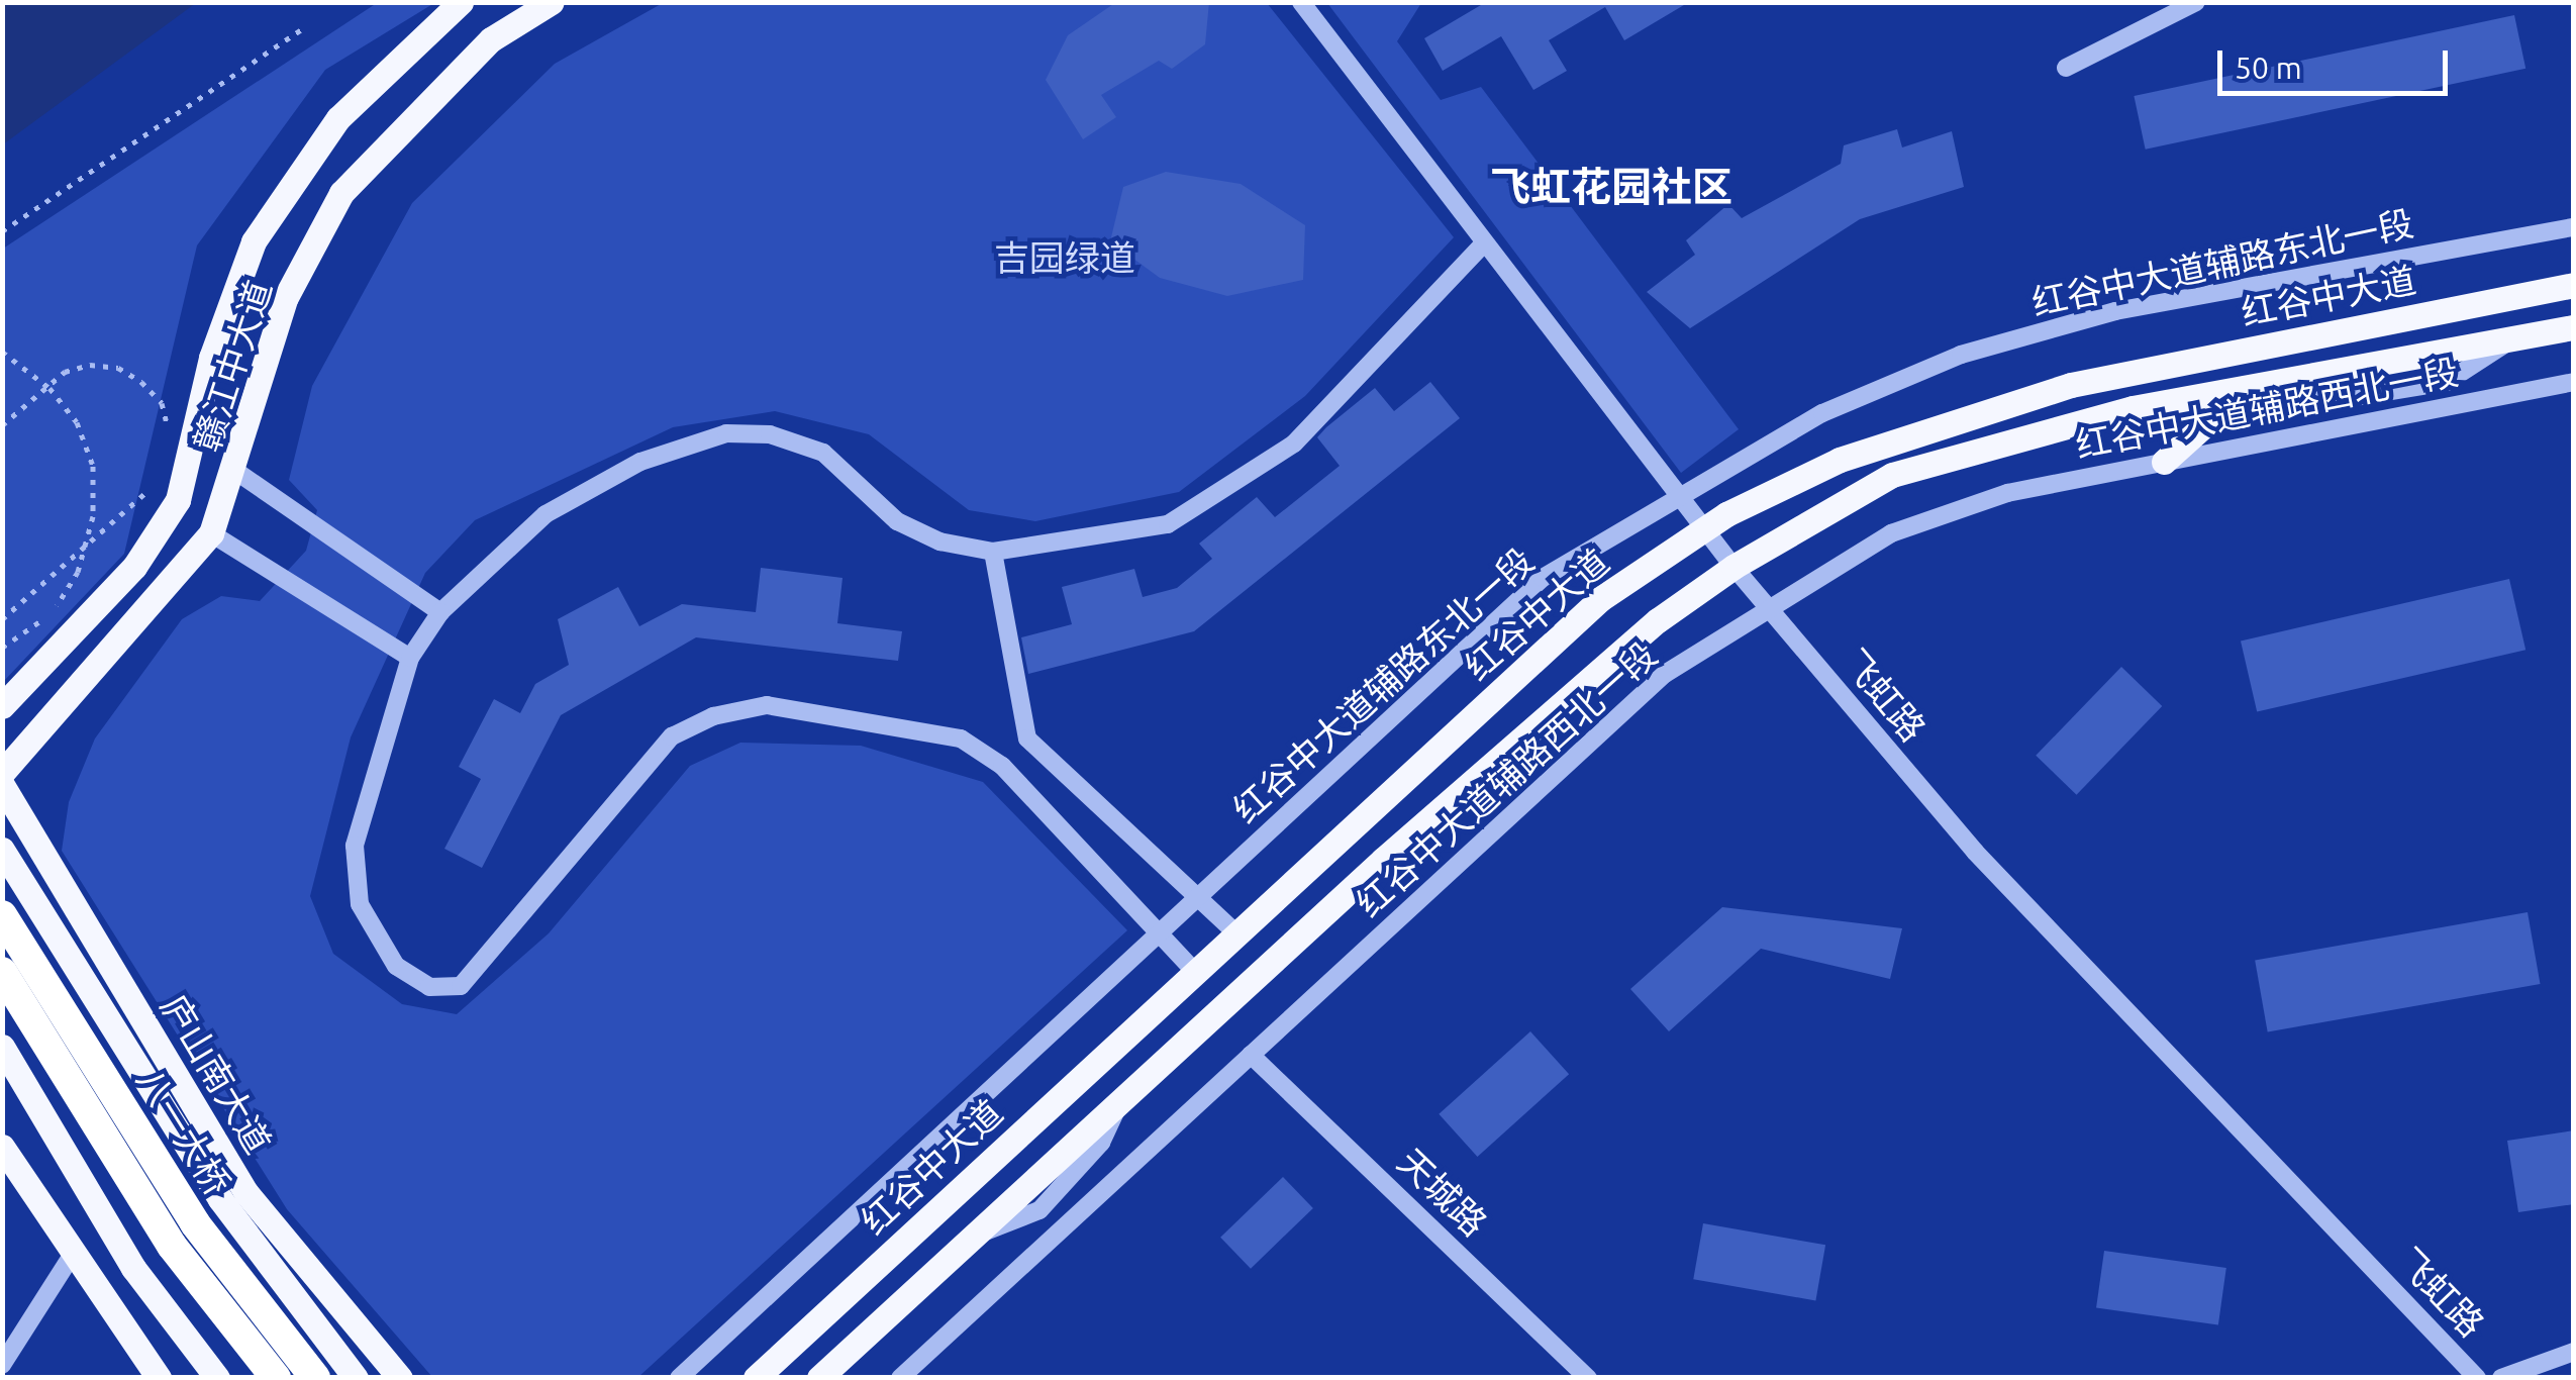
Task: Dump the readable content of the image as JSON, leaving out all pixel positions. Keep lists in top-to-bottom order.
{
  "streets": {
    "highway": ["八一大桥"],
    "main road": ["红谷中大道", "赣江中大道", "庐山南大道"],
    "street": [
      "红谷中大道辅路东北一段",
      "红谷中大道辅路西北一段",
      "飞虹路",
      "天城路"
    ]
  },
  "crossings": [
    ["红谷中大道辅路东北一段", "飞虹路"],
    ["红谷中大道", "飞虹路"],
    ["红谷中大道辅路西北一段", "飞虹路"],
    ["红谷中大道辅路西北一段", "天城路"]
  ],
  "districts": ["飞虹花园社区"],
  "parks": ["吉园绿道"],
  "scale_bar": "50 m"
}
